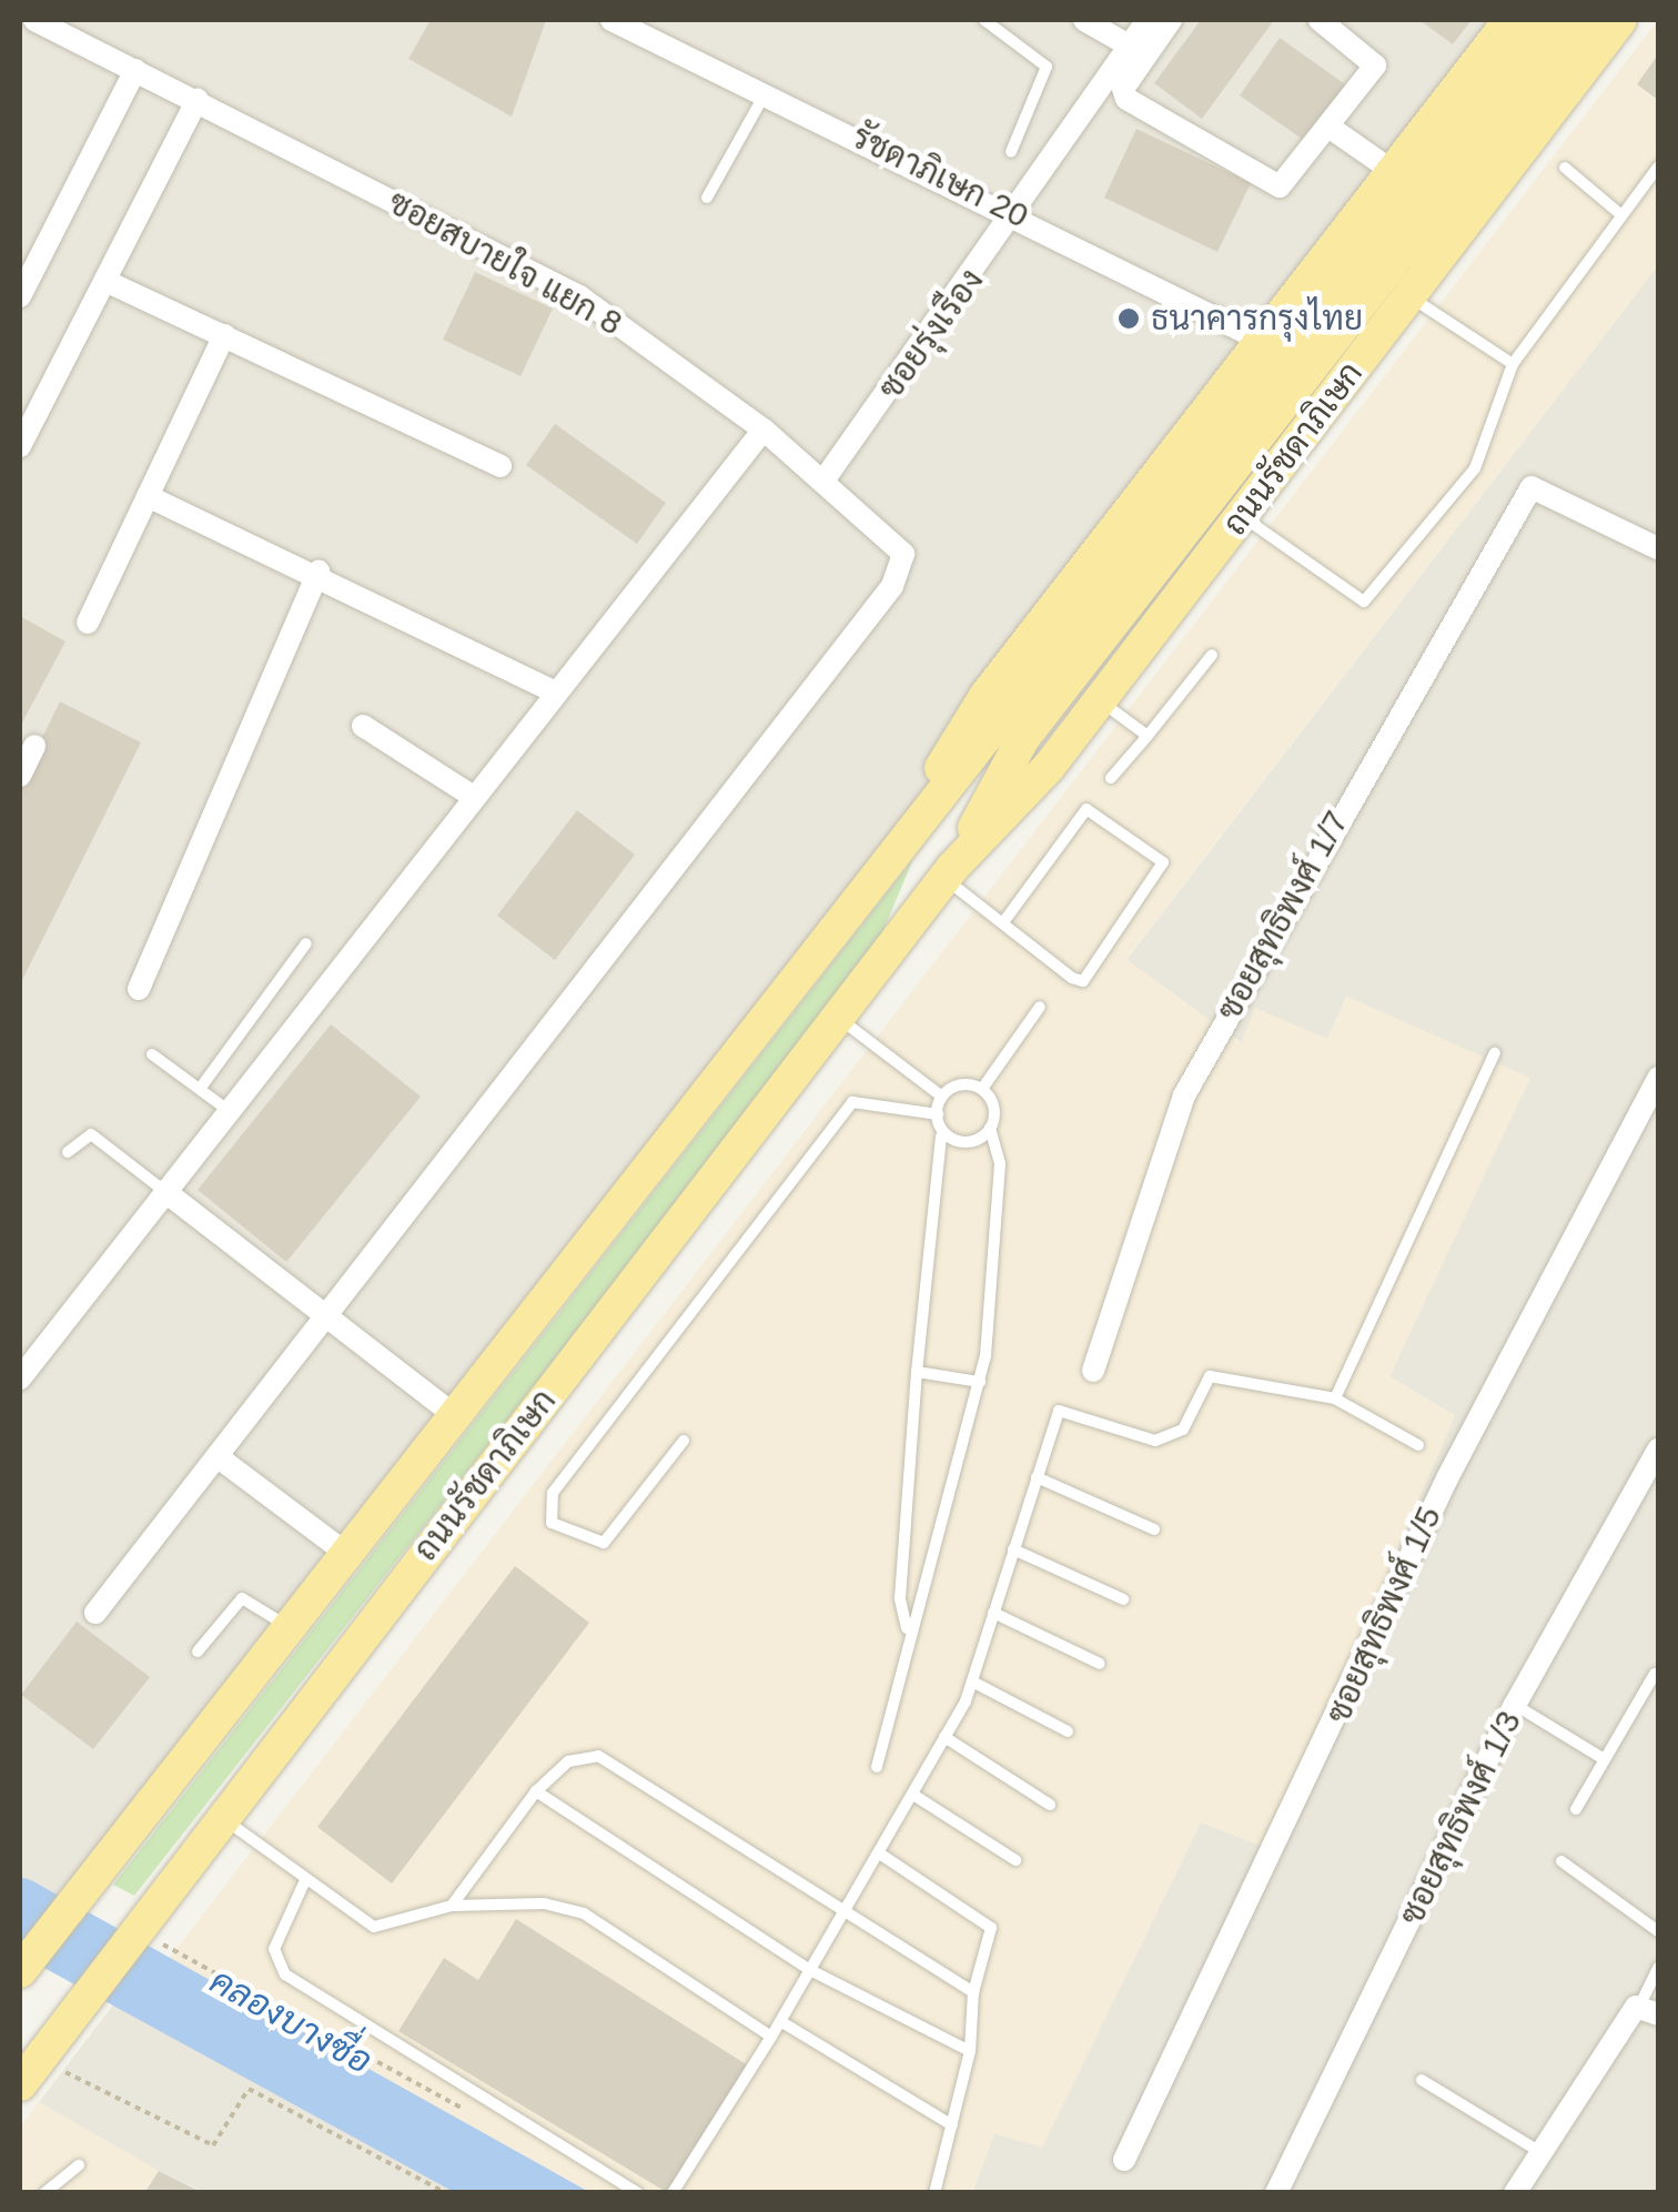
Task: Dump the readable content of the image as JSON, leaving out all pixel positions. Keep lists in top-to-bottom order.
{
  "streets": {
    "main road": ["ถนนรัชดาภิเษก"],
    "street": [
      "รัชดาภิเษก 20",
      "ซอยสบายใจ แยก 8",
      "ซอยรุ่งเรือง",
      "ซอยสุทธิพงศ์ 1/7",
      "ซอยสุทธิพงศ์ 1/5",
      "ซอยสุทธิพงศ์ 1/3"
    ]
  },
  "crossings": [
    ["รัชดาภิเษก 20", "ซอยรุ่งเรือง"],
    ["รัชดาภิเษก 20", "ถนนรัชดาภิเษก"],
    ["ซอยสบายใจ แยก 8", "ซอยรุ่งเรือง"]
  ],
  "water": ["คลองบางซื่อ"],
  "places": ["ธนาคารกรุงไทย"]
}
